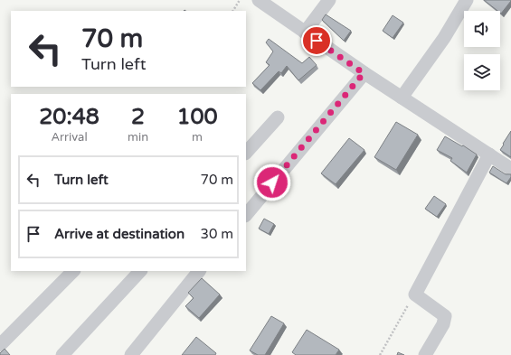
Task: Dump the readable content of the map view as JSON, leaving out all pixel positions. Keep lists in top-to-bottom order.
{
  "page": {
    "turn": ["70 m", "Turn left"],
    "eta": [
      "20:48",
      "Arrival",
      "2",
      "min",
      "100",
      "m"
    ],
    "list": [
      {
        "name": "Turn left",
        "value": "70 m"
      },
      {
        "name": "Arrive at destination",
        "value": "30 m"
      }
    ]
  }
}
